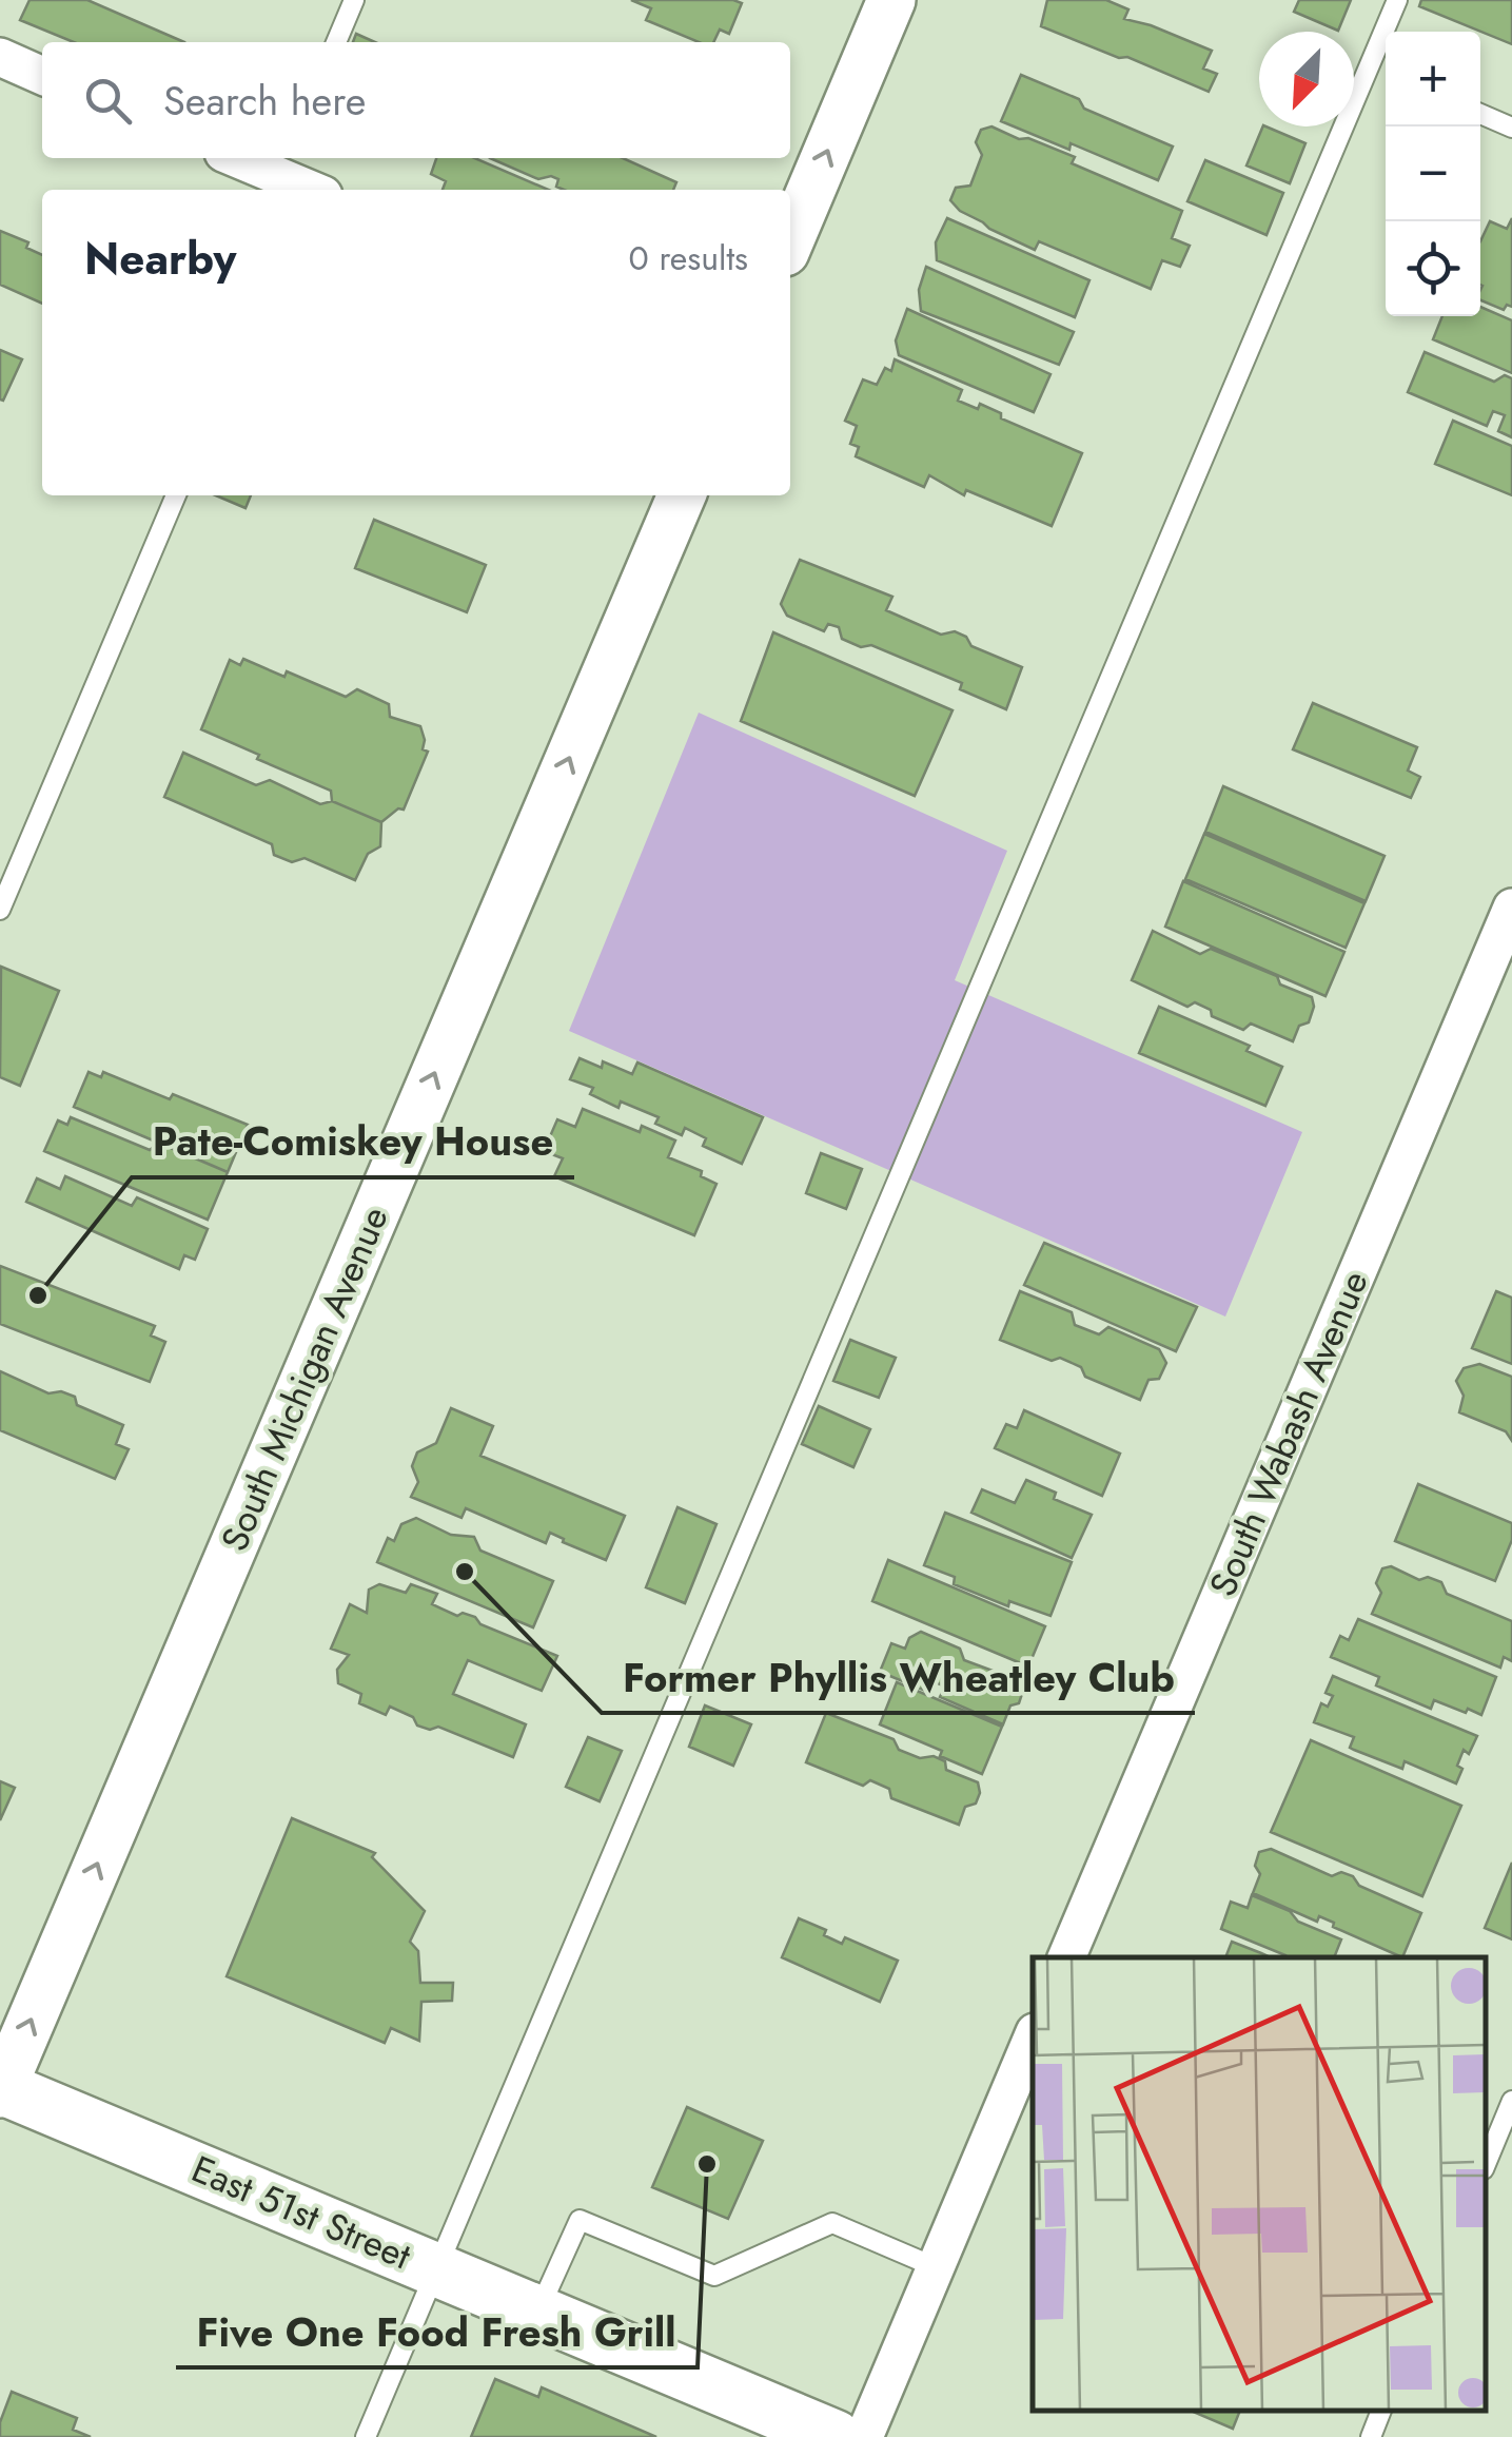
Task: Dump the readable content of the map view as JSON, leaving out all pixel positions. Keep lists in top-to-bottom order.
{
  "streets": {
    "main road": ["East 51st Street"],
    "street": ["South Michigan Avenue", "South Wabash Avenue"]
  },
  "crossings": [
    ["South Michigan Avenue", "East 51st Street"]
  ],
  "one_way": ["South Michigan Avenue"],
  "places": ["Pate-Comiskey House", "Former Phyllis Wheatley Club", "Five One Food Fresh Grill"],
  "north": "bottom left",
  "page": {
    "map_buttons": ["+", "−"],
    "search": "Search here",
    "heading": ["Nearby", "0 results"]
  }
}
